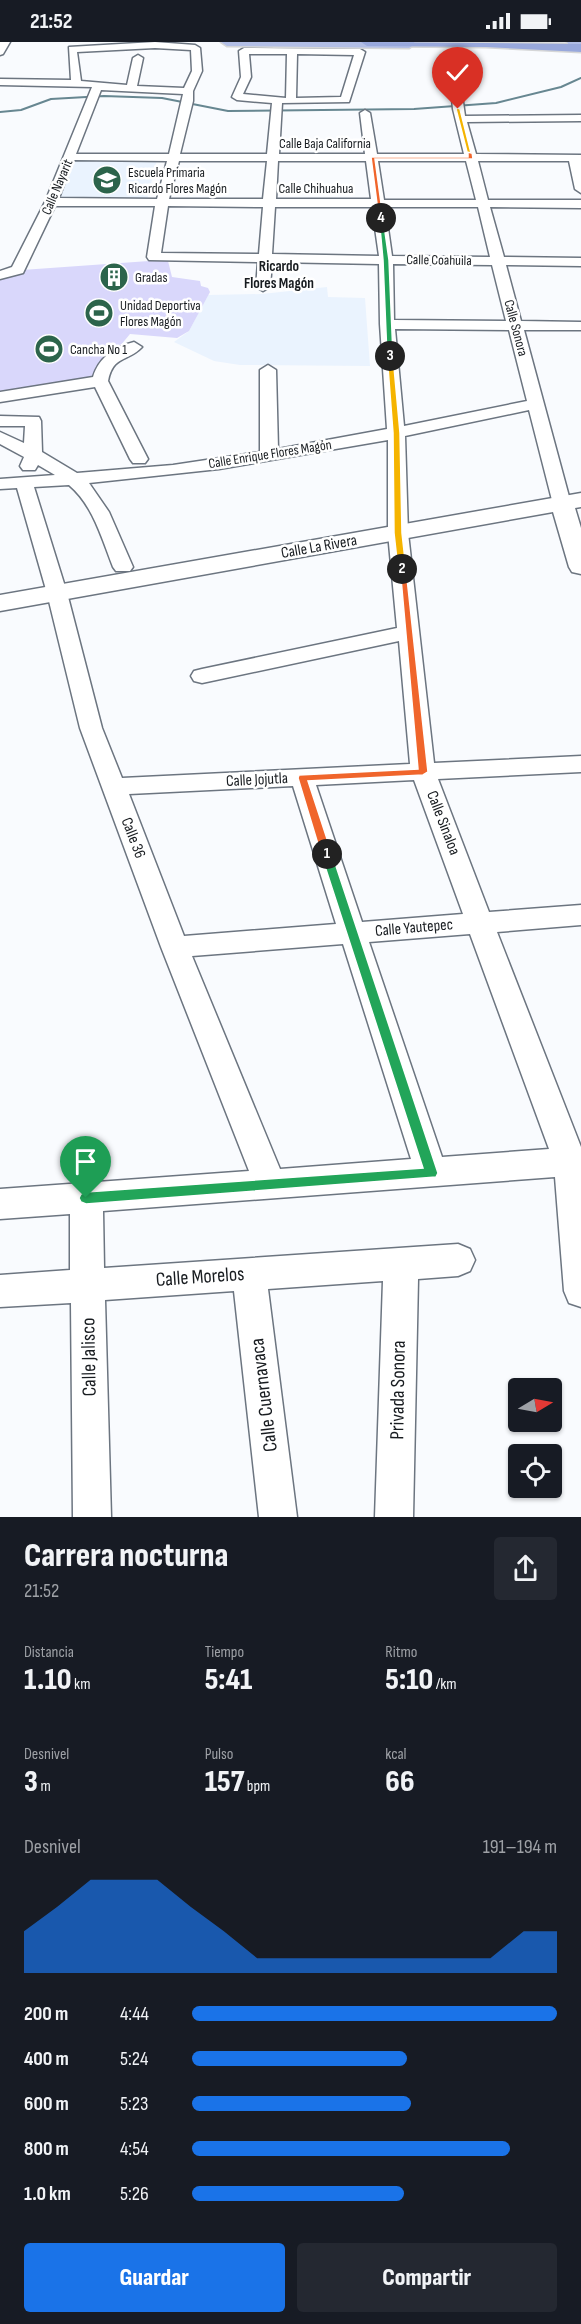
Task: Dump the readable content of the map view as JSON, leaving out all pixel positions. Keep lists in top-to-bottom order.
{
  "streets": {
    "street": [
      "Calle Baja California",
      "Calle Nayarit",
      "Calle Chihuahua",
      "Calle Coahuila",
      "Calle Sonora",
      "Calle Enrique Flores Magón",
      "Calle La Rivera",
      "Calle Jojutla",
      "Calle Sinaloa",
      "Calle 36",
      "Calle Yautepec",
      "Calle Morelos",
      "Calle Jalisco",
      "Privada Sonora",
      "Calle Cuernavaca"
    ]
  },
  "crossings": [
    ["Calle Baja California", "Calle Nayarit"],
    ["Calle Baja California", "Calle Sonora"],
    ["Calle Baja California", "Calle Sinaloa"],
    ["Calle Nayarit", "Calle Chihuahua"],
    ["Calle Chihuahua", "Calle Coahuila"],
    ["Calle Chihuahua", "Calle Sonora"],
    ["Calle Chihuahua", "Calle Sinaloa"],
    ["Calle Coahuila", "Calle Sonora"],
    ["Calle Coahuila", "Calle Sinaloa"],
    ["Calle Sonora", "Calle Enrique Flores Magón"],
    ["Calle Sonora", "Calle La Rivera"],
    ["Calle Enrique Flores Magón", "Calle Sinaloa"],
    ["Calle Enrique Flores Magón", "Calle 36"],
    ["Calle La Rivera", "Calle Sinaloa"],
    ["Calle La Rivera", "Calle 36"],
    ["Calle Jojutla", "Calle Sinaloa"],
    ["Calle Jojutla", "Calle 36"],
    ["Calle Sinaloa", "Calle Yautepec"],
    ["Calle 36", "Calle Yautepec"],
    ["Calle Morelos", "Calle Jalisco"],
    ["Calle Morelos", "Privada Sonora"],
    ["Calle Morelos", "Calle Cuernavaca"]
  ],
  "districts": ["Ricardo Flores Magón"],
  "places": {
    "school or university": ["Escuela Primaria Ricardo Flores Magón"],
    "building": ["Gradas"],
    "sports": ["Unidad Deportiva Flores Magón", "Cancha No 1"]
  },
  "north": "right",
  "page": {
    "status": "21:52",
    "pins": [
      "4",
      "3",
      "2",
      "1"
    ],
    "heading": ["Carrera nocturna", "21:52"],
    "stats": [
      ["Distancia", "1.10 km"],
      ["Tiempo", "5:41"],
      ["Ritmo", "5:10 /km"],
      ["Desnivel", "3 m"],
      ["Pulso", "157 bpm"],
      ["kcal", "66"]
    ],
    "chart": ["Desnivel", "191–194 m"],
    "list": [
      {
        "name": "200 m",
        "note": "4:44"
      },
      {
        "name": "400 m",
        "note": "5:24"
      },
      {
        "name": "600 m",
        "note": "5:23"
      },
      {
        "name": "800 m",
        "note": "4:54"
      },
      {
        "name": "1.0 km",
        "note": "5:26"
      }
    ],
    "buttons": ["Guardar", "Compartir"]
  }
}
